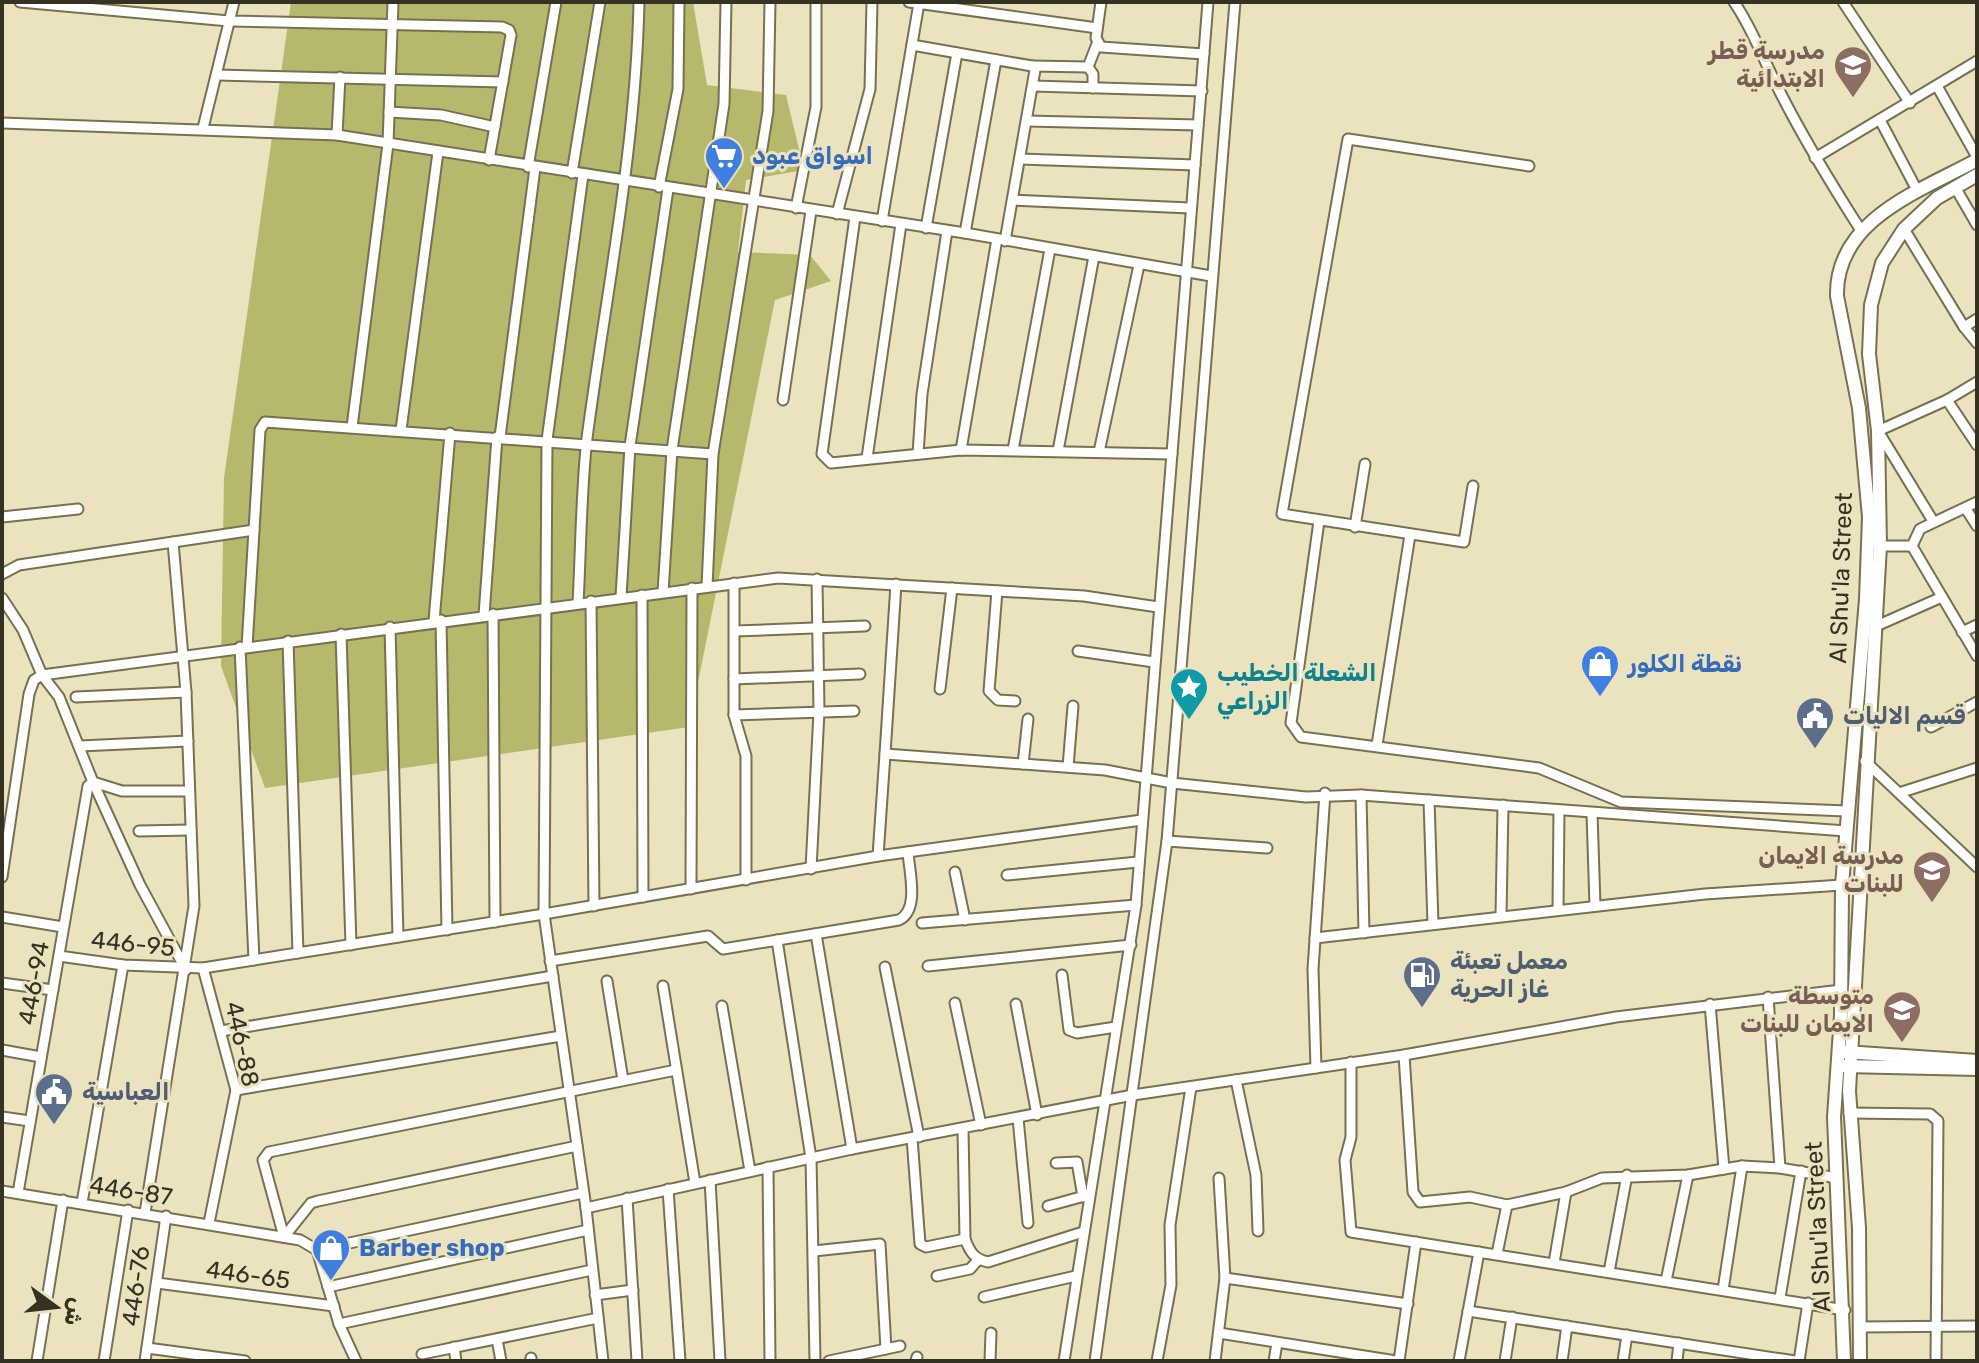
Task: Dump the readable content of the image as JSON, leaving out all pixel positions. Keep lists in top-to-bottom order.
{
  "streets": {
    "main road": ["Al Shu'la Street"],
    "street": [
      "446-95",
      "446-94",
      "446-88",
      "446-87",
      "446-65",
      "446-76"
    ]
  },
  "crossings": [
    ["446-95", "446-94"],
    ["446-95", "446-88"],
    ["446-94", "446-87"],
    ["446-88", "446-87"],
    ["446-87", "446-76"],
    ["446-65", "446-76"]
  ],
  "places": {
    "school or university": ["مدرسة قطر الابتدائية", "مدرسة الايمان للبنات", "متوسطة الايمان للبنات"],
    "supermarket": ["اسواق عبود"],
    "shop": ["نقطة الكلور", "Barber shop"],
    "place": ["الشعلة الخطيب الزراعي"],
    "public building": ["قسم الاليات", "العباسية"],
    "fuel station": ["معمل تعبئة غاز الحرية"]
  },
  "north": "right"
}
